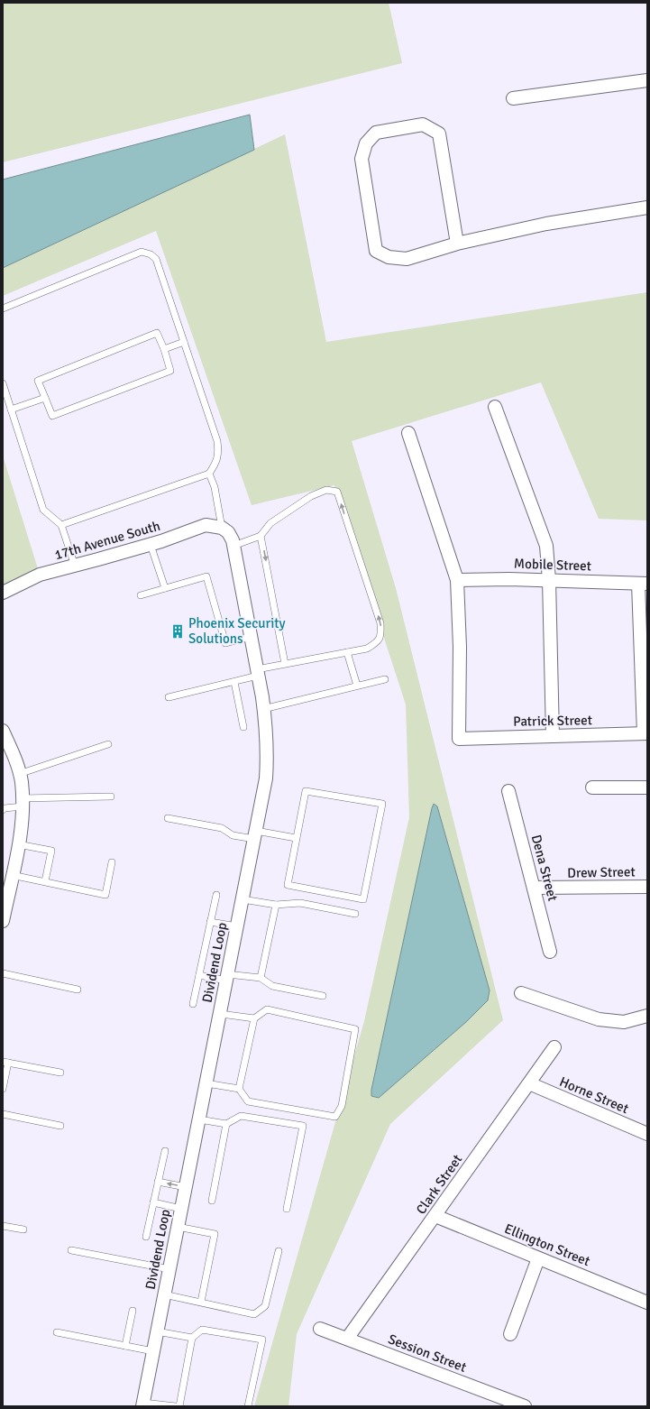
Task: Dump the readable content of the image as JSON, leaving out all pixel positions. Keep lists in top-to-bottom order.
{
  "streets": {
    "street": [
      "17th Avenue South",
      "Mobile Street",
      "Patrick Street",
      "Dena Street",
      "Drew Street",
      "Dividend Loop",
      "Horne Street",
      "Clark Street",
      "Ellington Street",
      "Session Street"
    ]
  },
  "crossings": [
    ["17th Avenue South", "Dividend Loop"],
    ["Mobile Street", "Patrick Street"],
    ["Dena Street", "Drew Street"],
    ["Horne Street", "Clark Street"],
    ["Clark Street", "Ellington Street"],
    ["Clark Street", "Session Street"]
  ],
  "places": {
    "building": ["Phoenix Security Solutions"]
  }
}
